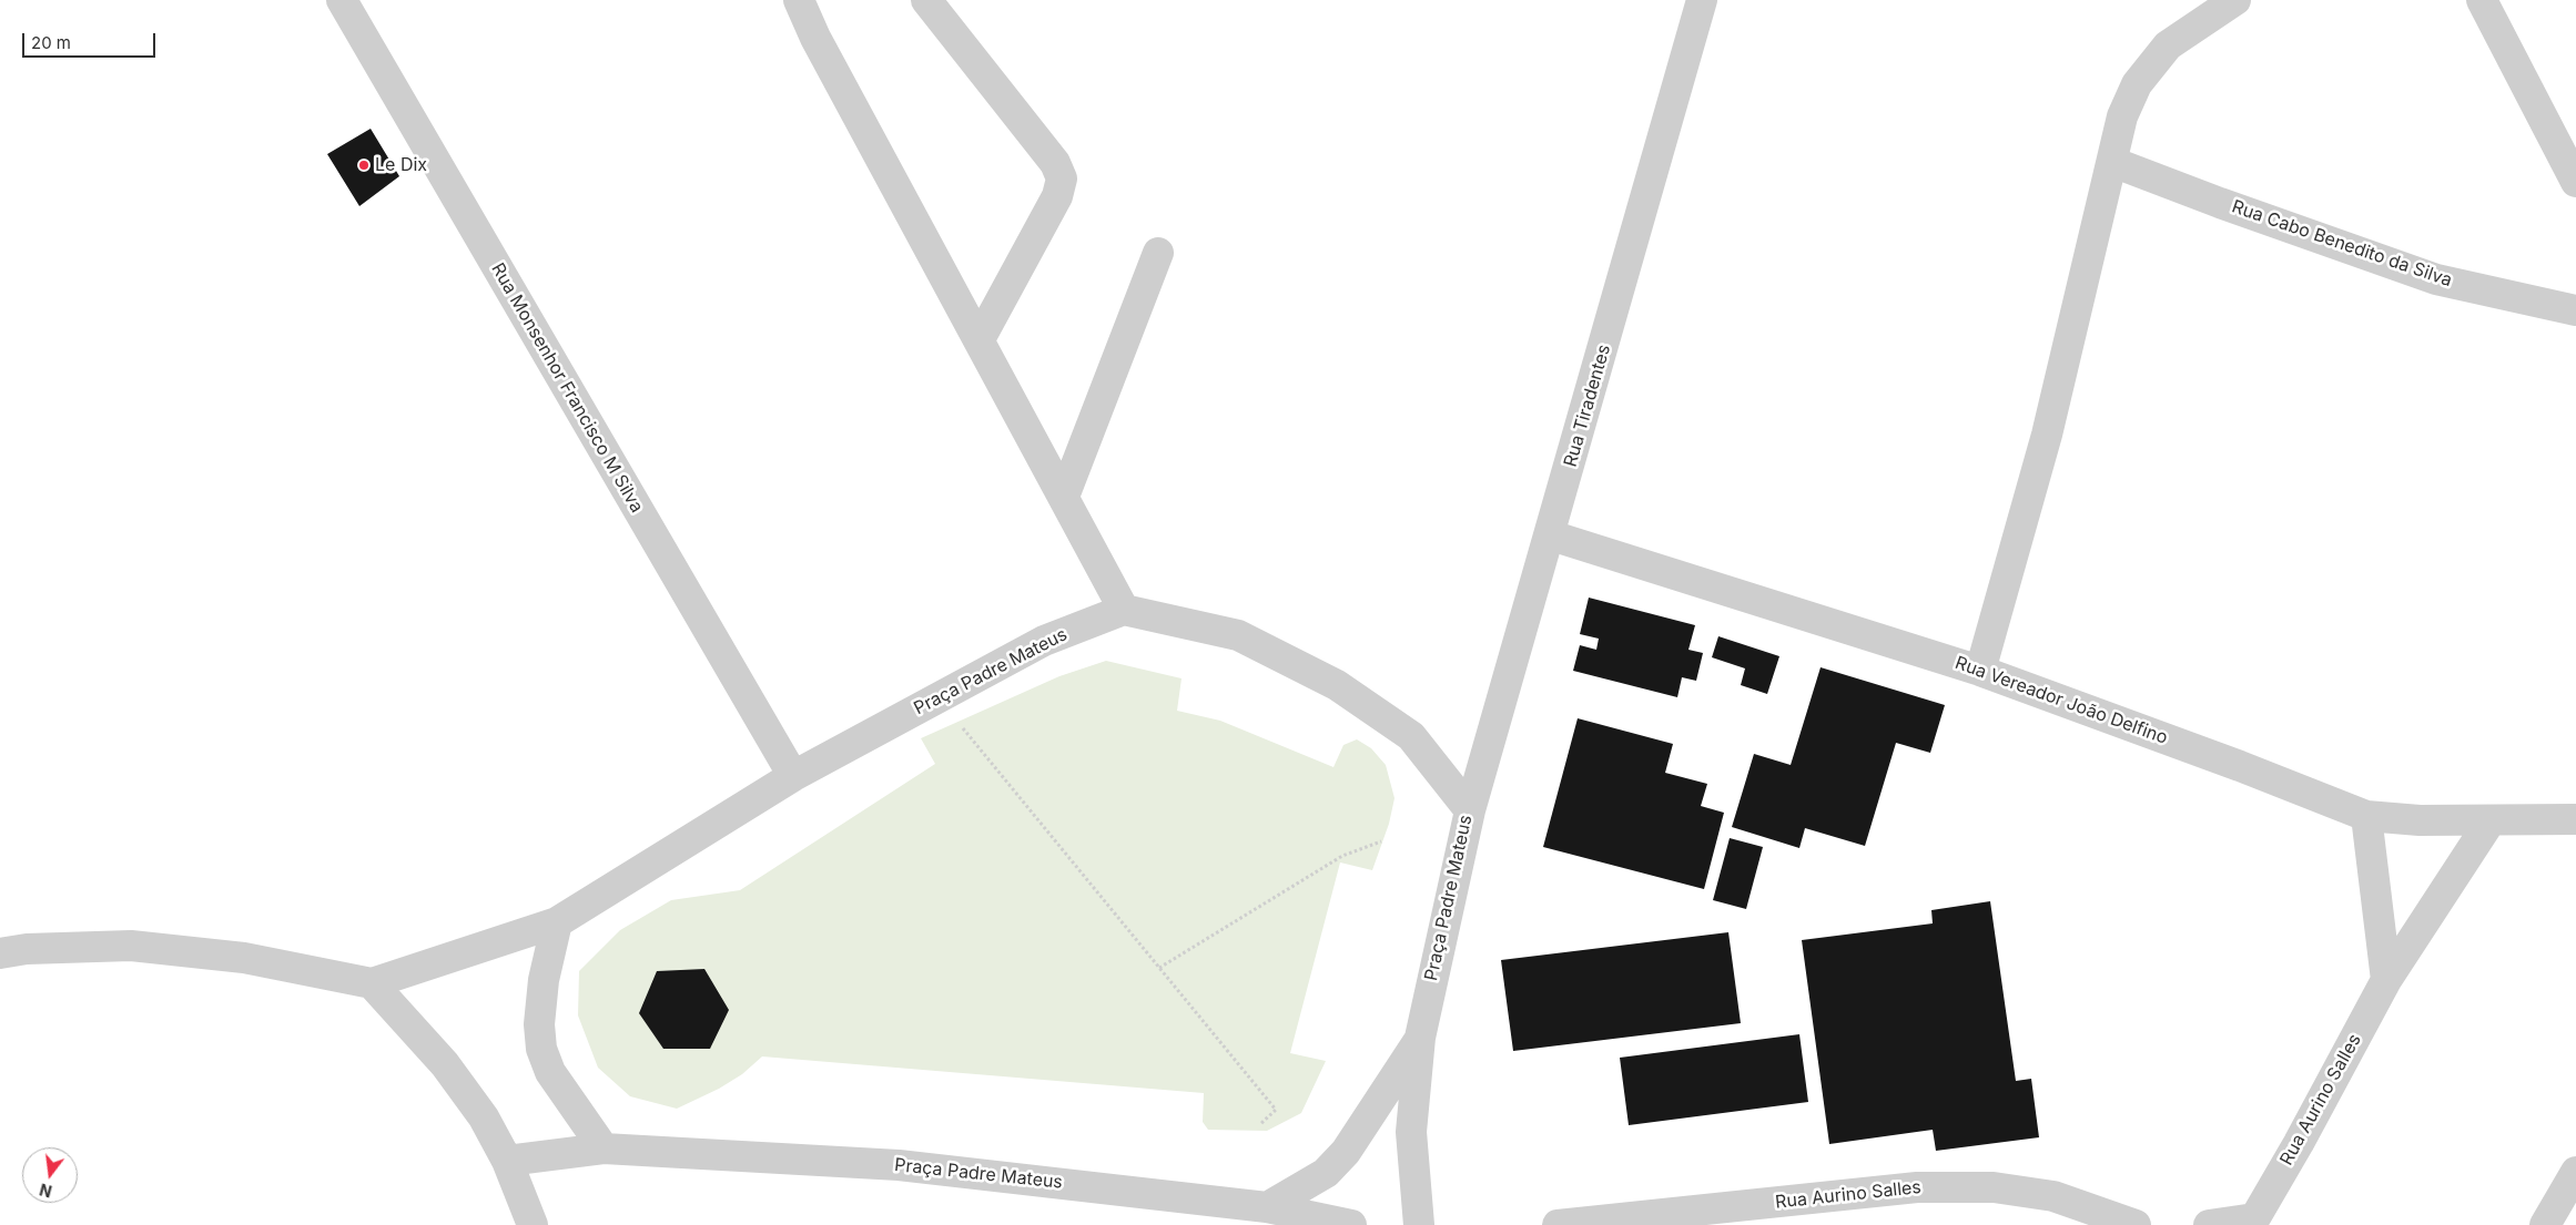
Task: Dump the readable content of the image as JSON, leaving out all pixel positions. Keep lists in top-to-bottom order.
{
  "streets": {
    "street": [
      "Rua Cabo Benedito da Silva",
      "Rua Monsenhor Francisco M Silva",
      "Rua Tiradentes",
      "Praça Padre Mateus",
      "Rua Vereador João Delfino",
      "Rua Aurino Salles"
    ]
  },
  "crossings": [
    ["Rua Monsenhor Francisco M Silva", "Praça Padre Mateus"],
    ["Rua Tiradentes", "Praça Padre Mateus"],
    ["Rua Tiradentes", "Rua Vereador João Delfino"],
    ["Rua Vereador João Delfino", "Rua Aurino Salles"]
  ],
  "places": ["Le Dix"],
  "scale_bar": "20 m",
  "north": "bottom"
}
